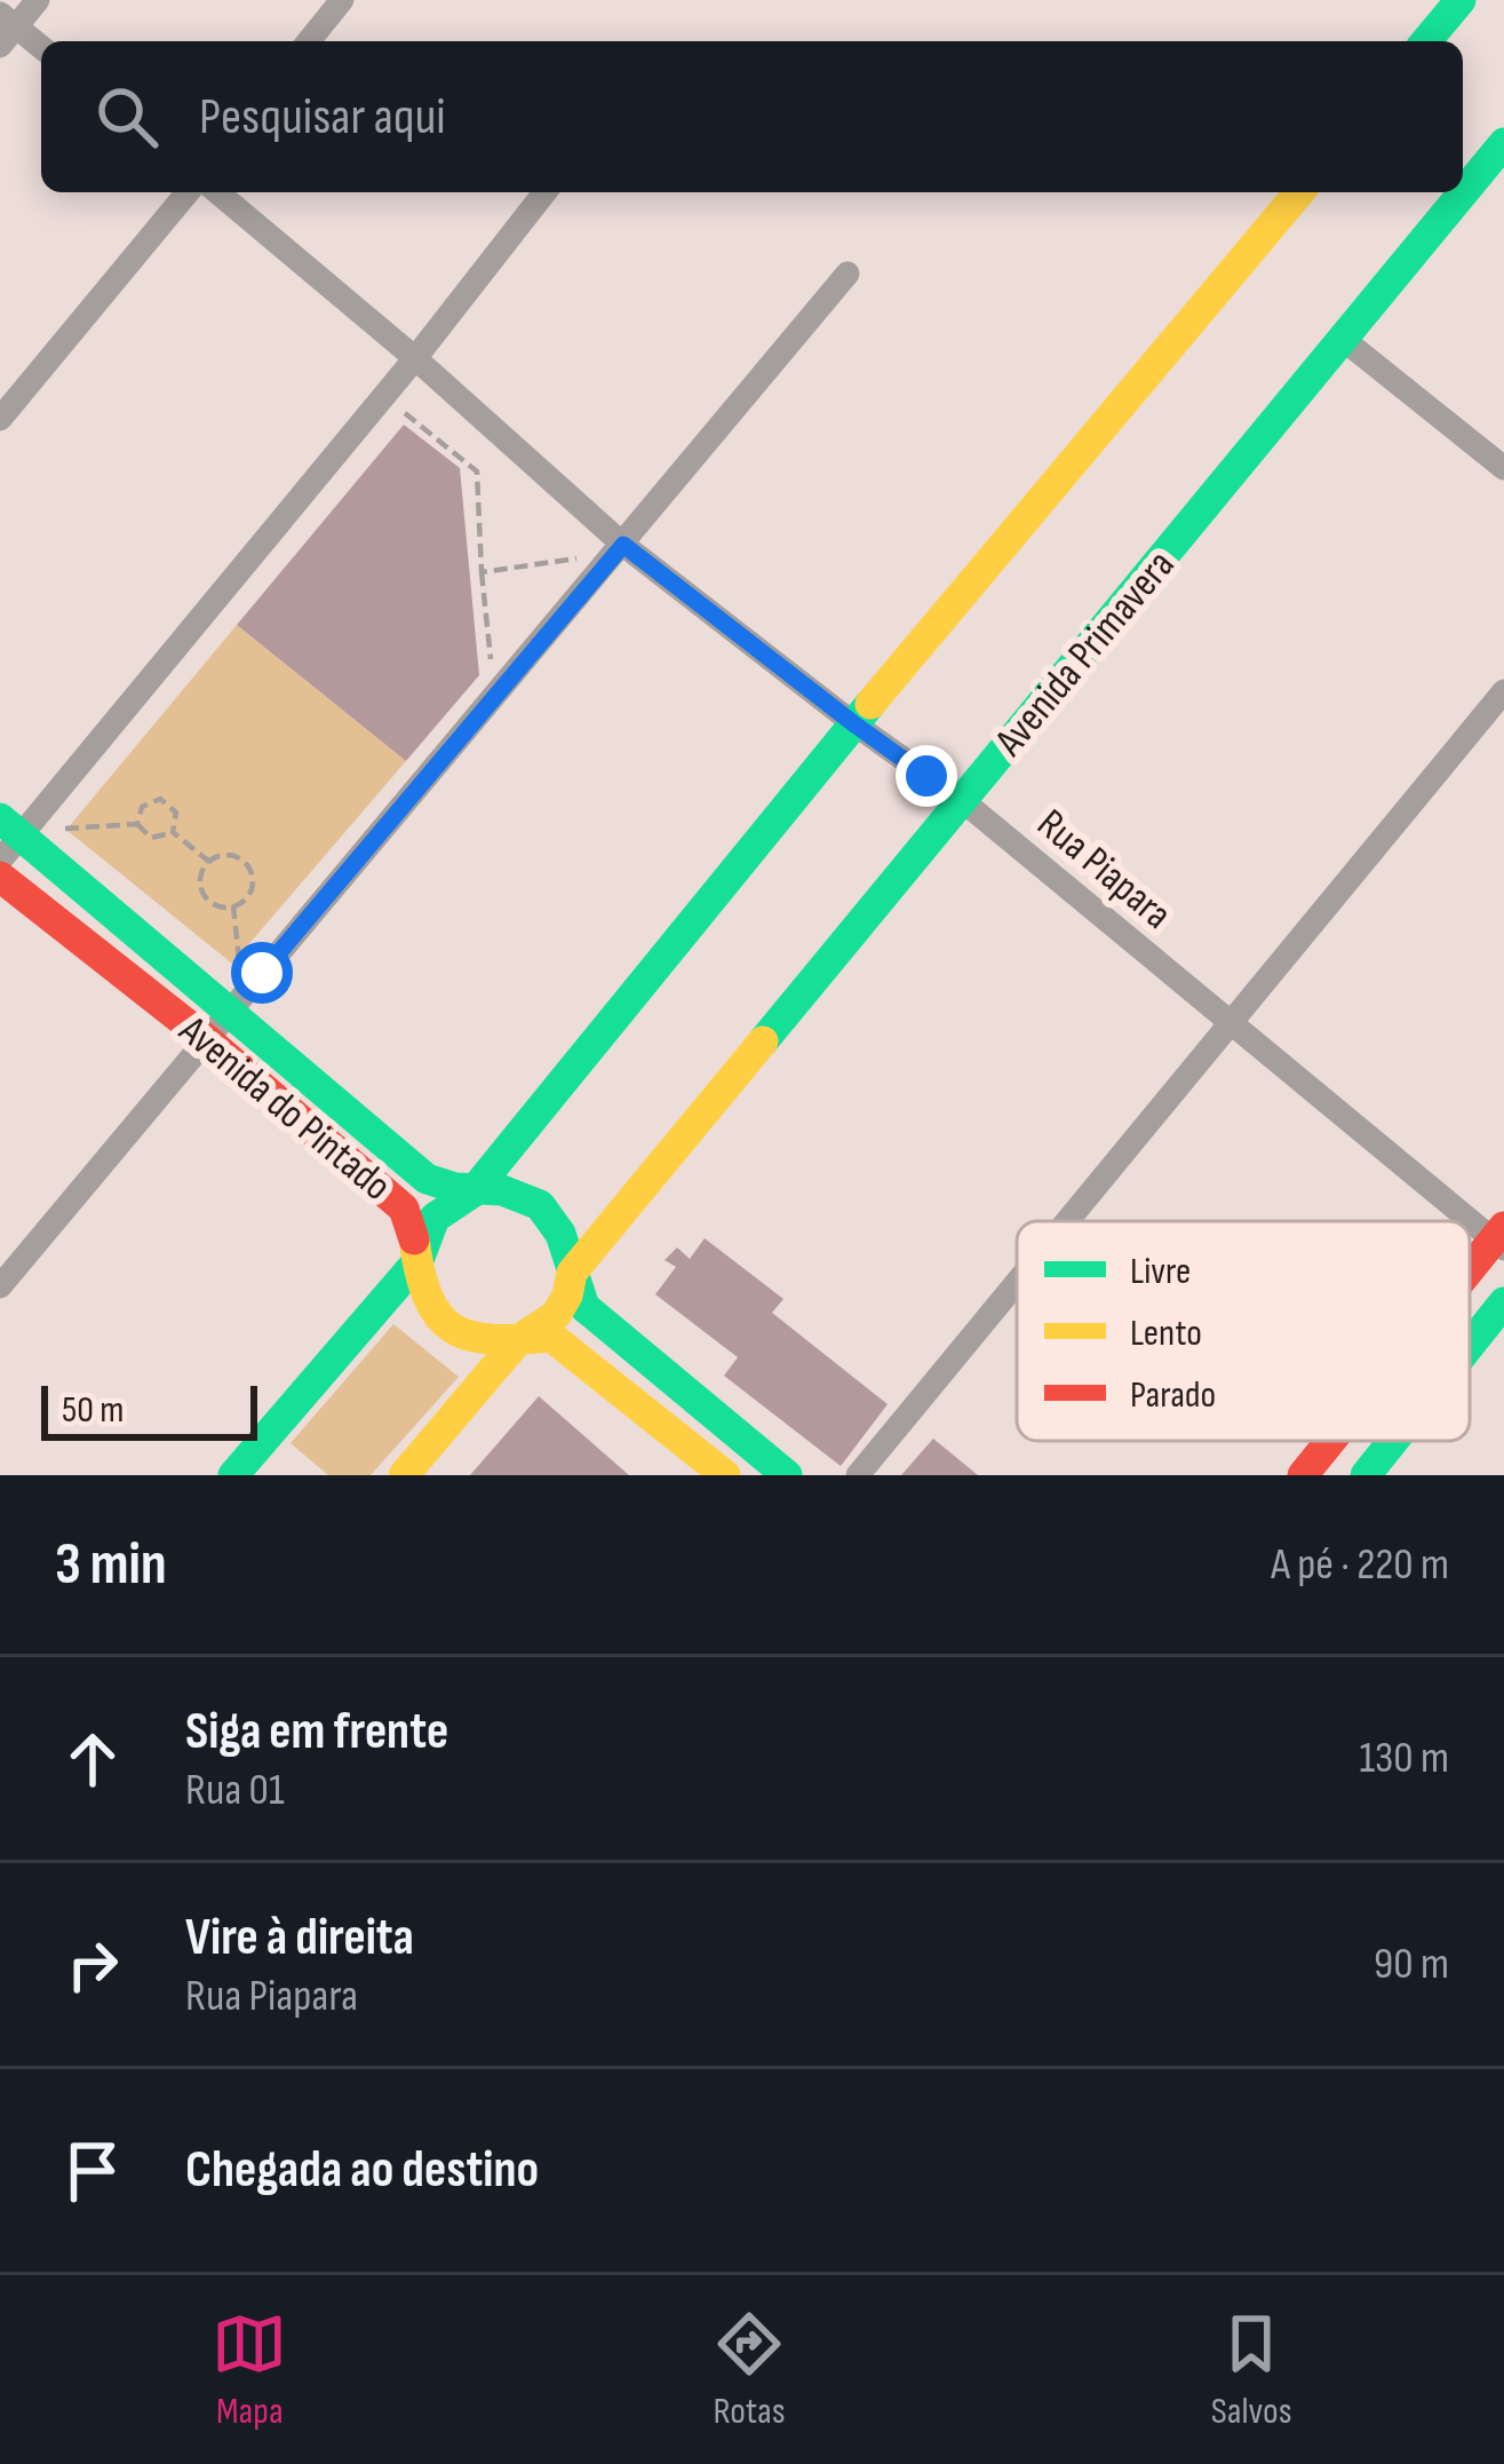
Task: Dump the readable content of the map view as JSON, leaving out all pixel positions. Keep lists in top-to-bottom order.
{
  "streets": {
    "street": ["Avenida Primavera", "Rua Piapara", "Avenida do Pintado"]
  },
  "crossings": [
    ["Avenida Primavera", "Rua Piapara"],
    ["Avenida Primavera", "Avenida do Pintado"]
  ],
  "legend": ["Livre", "Lento", "Parado"],
  "scale_bar": "50 m",
  "page": {
    "search": "Pesquisar aqui",
    "scale": "50 m",
    "heading": ["3 min", "A pé · 220 m"],
    "list": [
      ["Siga em frente", "Rua 01", "130 m"],
      ["Vire à direita", "Rua Piapara", "90 m"],
      "Chegada ao destino"
    ],
    "nav": ["Mapa", "Rotas", "Salvos"]
  }
}
